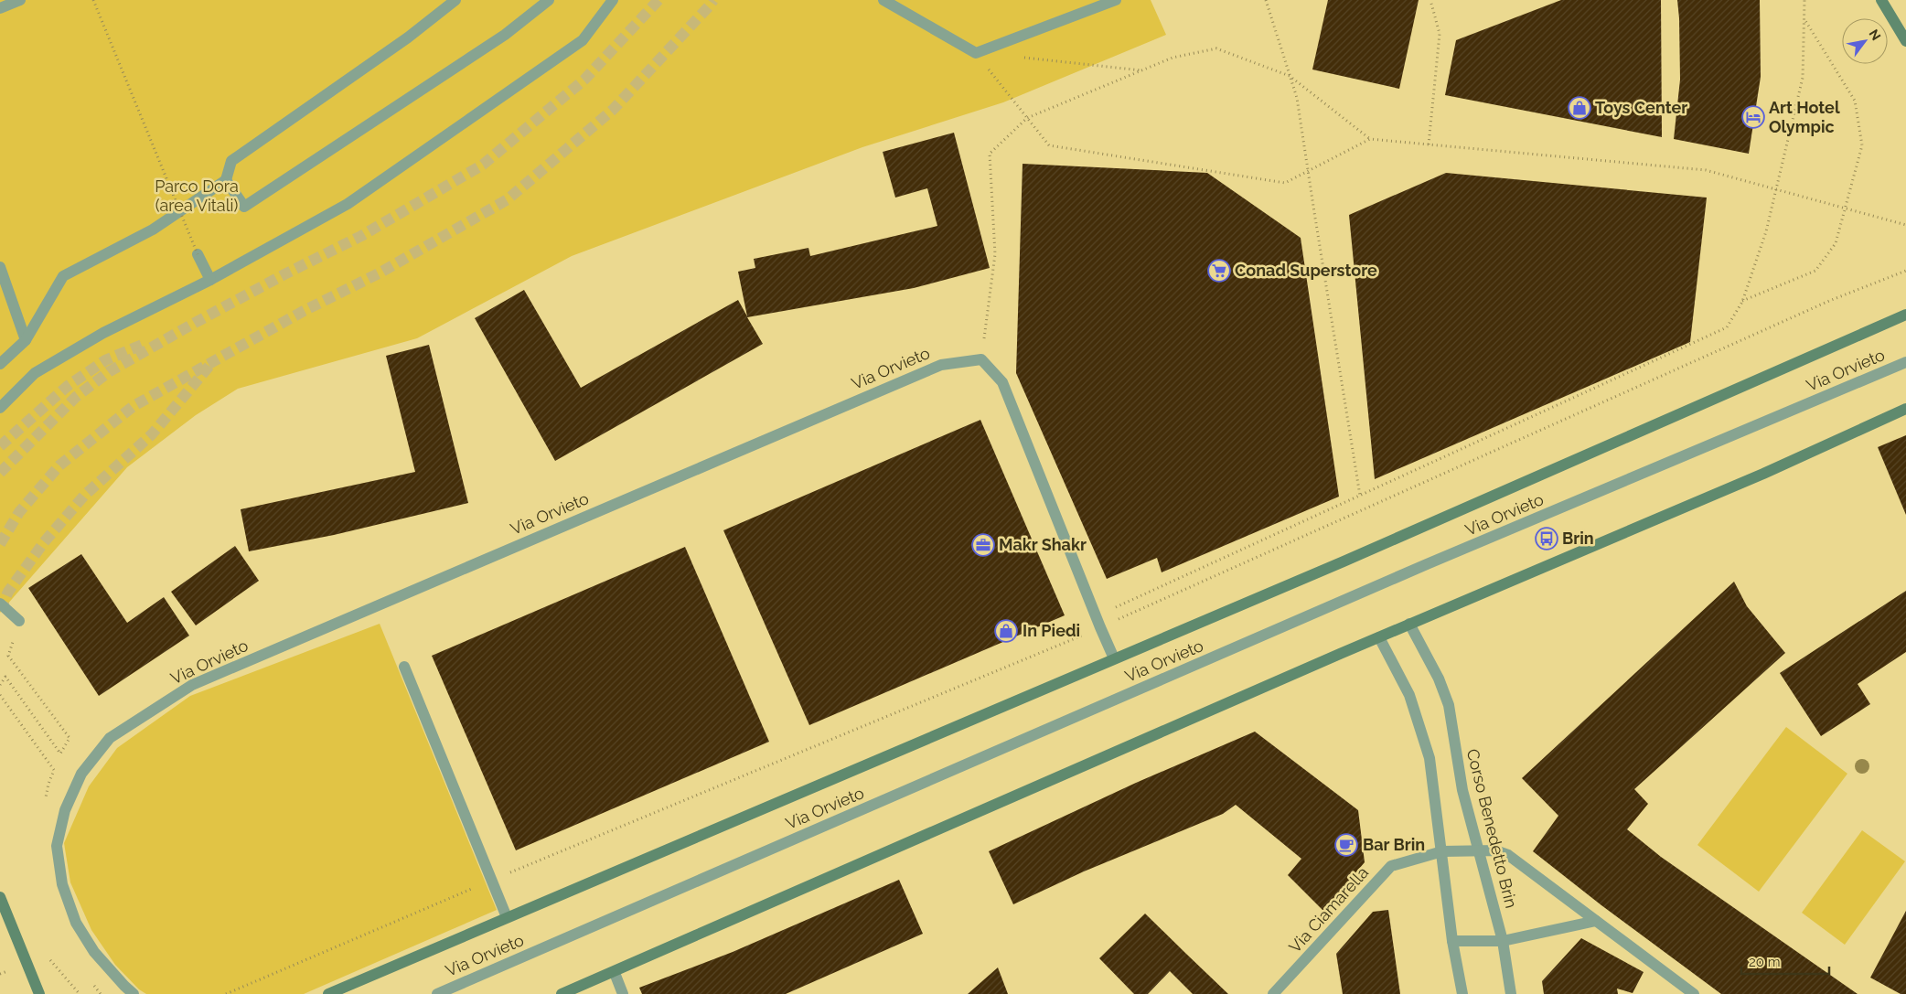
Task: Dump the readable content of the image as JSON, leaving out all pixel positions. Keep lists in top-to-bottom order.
{
  "streets": {
    "street": ["Via Orvieto", "Corso Benedetto Brin", "Via Ciamarella"]
  },
  "crossings": [
    ["Corso Benedetto Brin", "Via Ciamarella"]
  ],
  "parks": ["Parco Dora (area Vitali)"],
  "places": {
    "shop": ["Toys Center", "In Piedi"],
    "hotel": ["Art Hotel Olympic"],
    "supermarket": ["Conad Superstore"],
    "bus stop": ["Brin"],
    "office": ["Makr Shakr"],
    "cafe": ["Bar Brin"]
  },
  "scale_bar": "20 m",
  "north": "top right"
}
